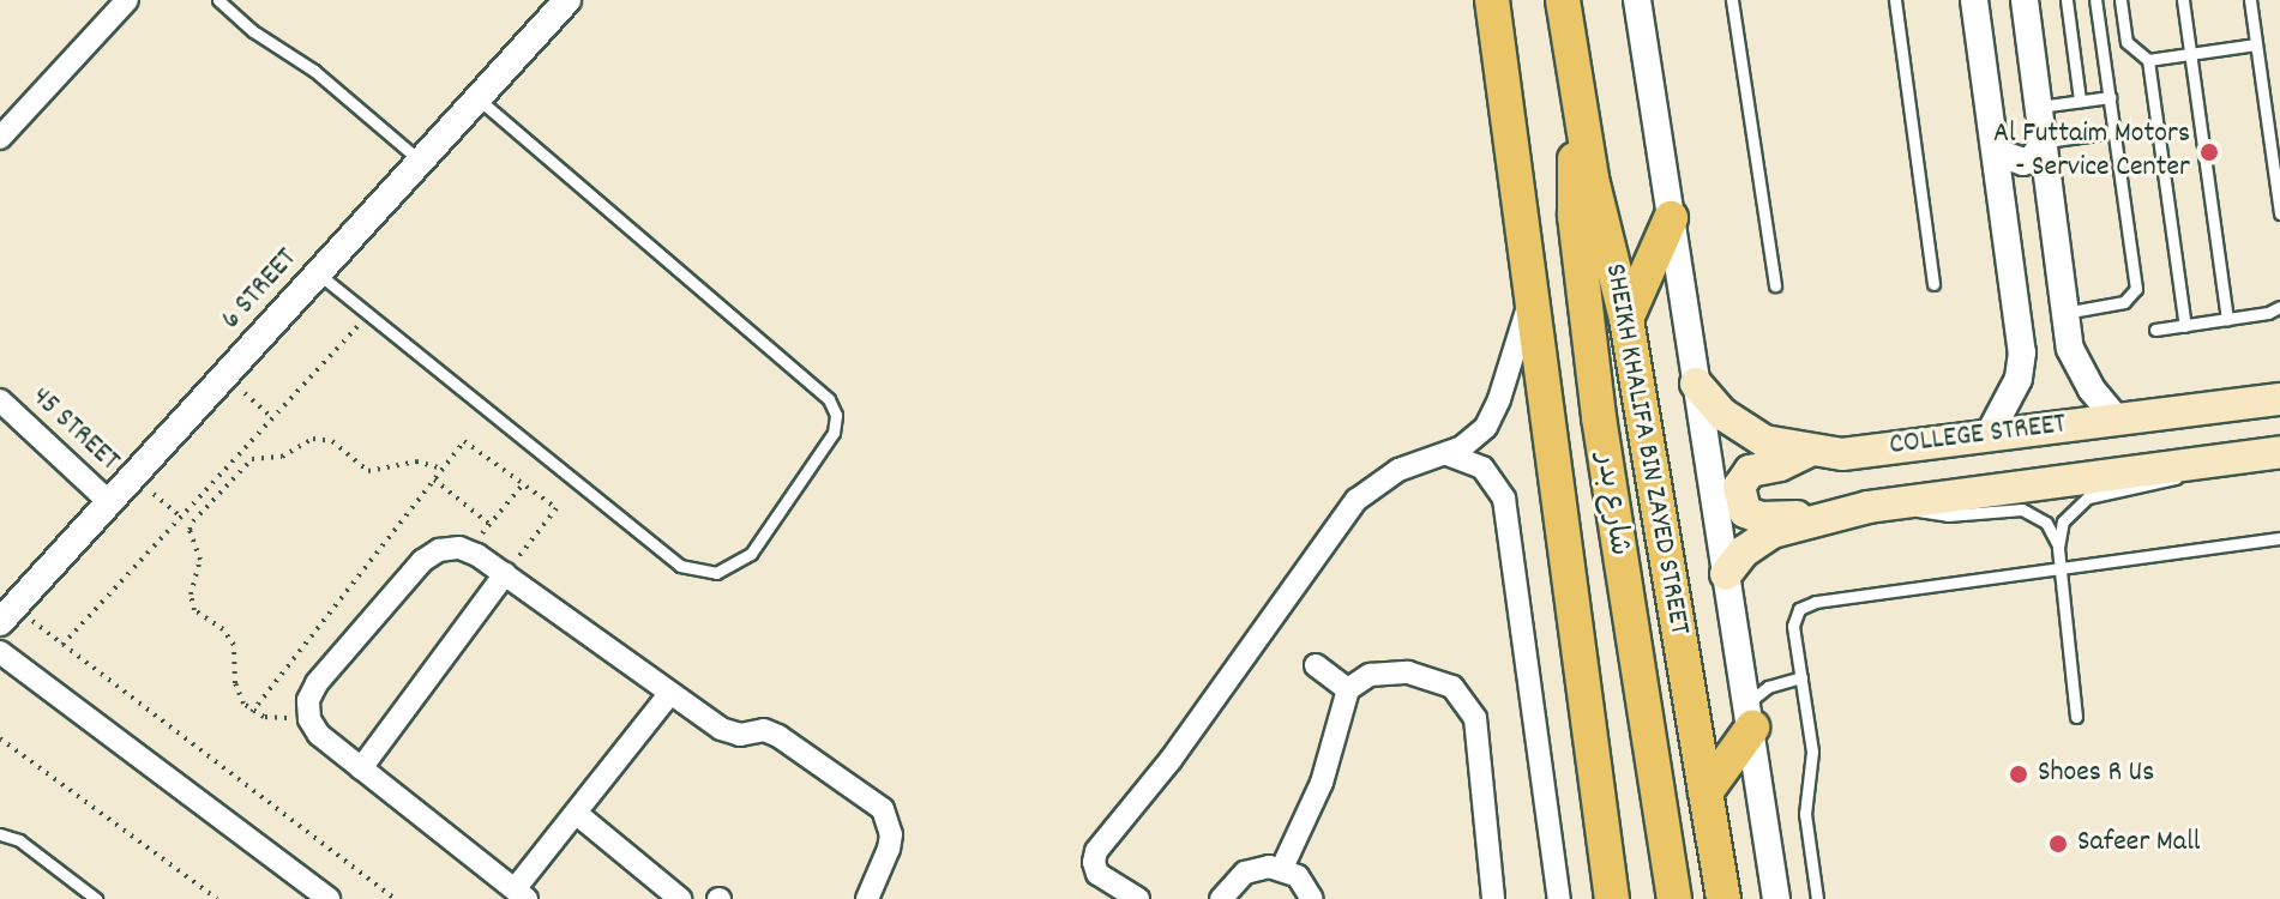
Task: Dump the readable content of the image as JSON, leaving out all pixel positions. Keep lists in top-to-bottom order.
{
  "streets": {
    "main road": ["COLLEGE STREET", "SHEIKH KHALIFA BIN ZAYED STREET", "شارع بدر"],
    "street": ["6 STREET", "45 STREET"]
  },
  "crossings": [
    ["6 STREET", "45 STREET"],
    ["SHEIKH KHALIFA BIN ZAYED STREET", "شارع بدر"]
  ],
  "places": ["Al Futtaim Motors - Service Center", "Shoes R Us", "Safeer Mall"]
}
